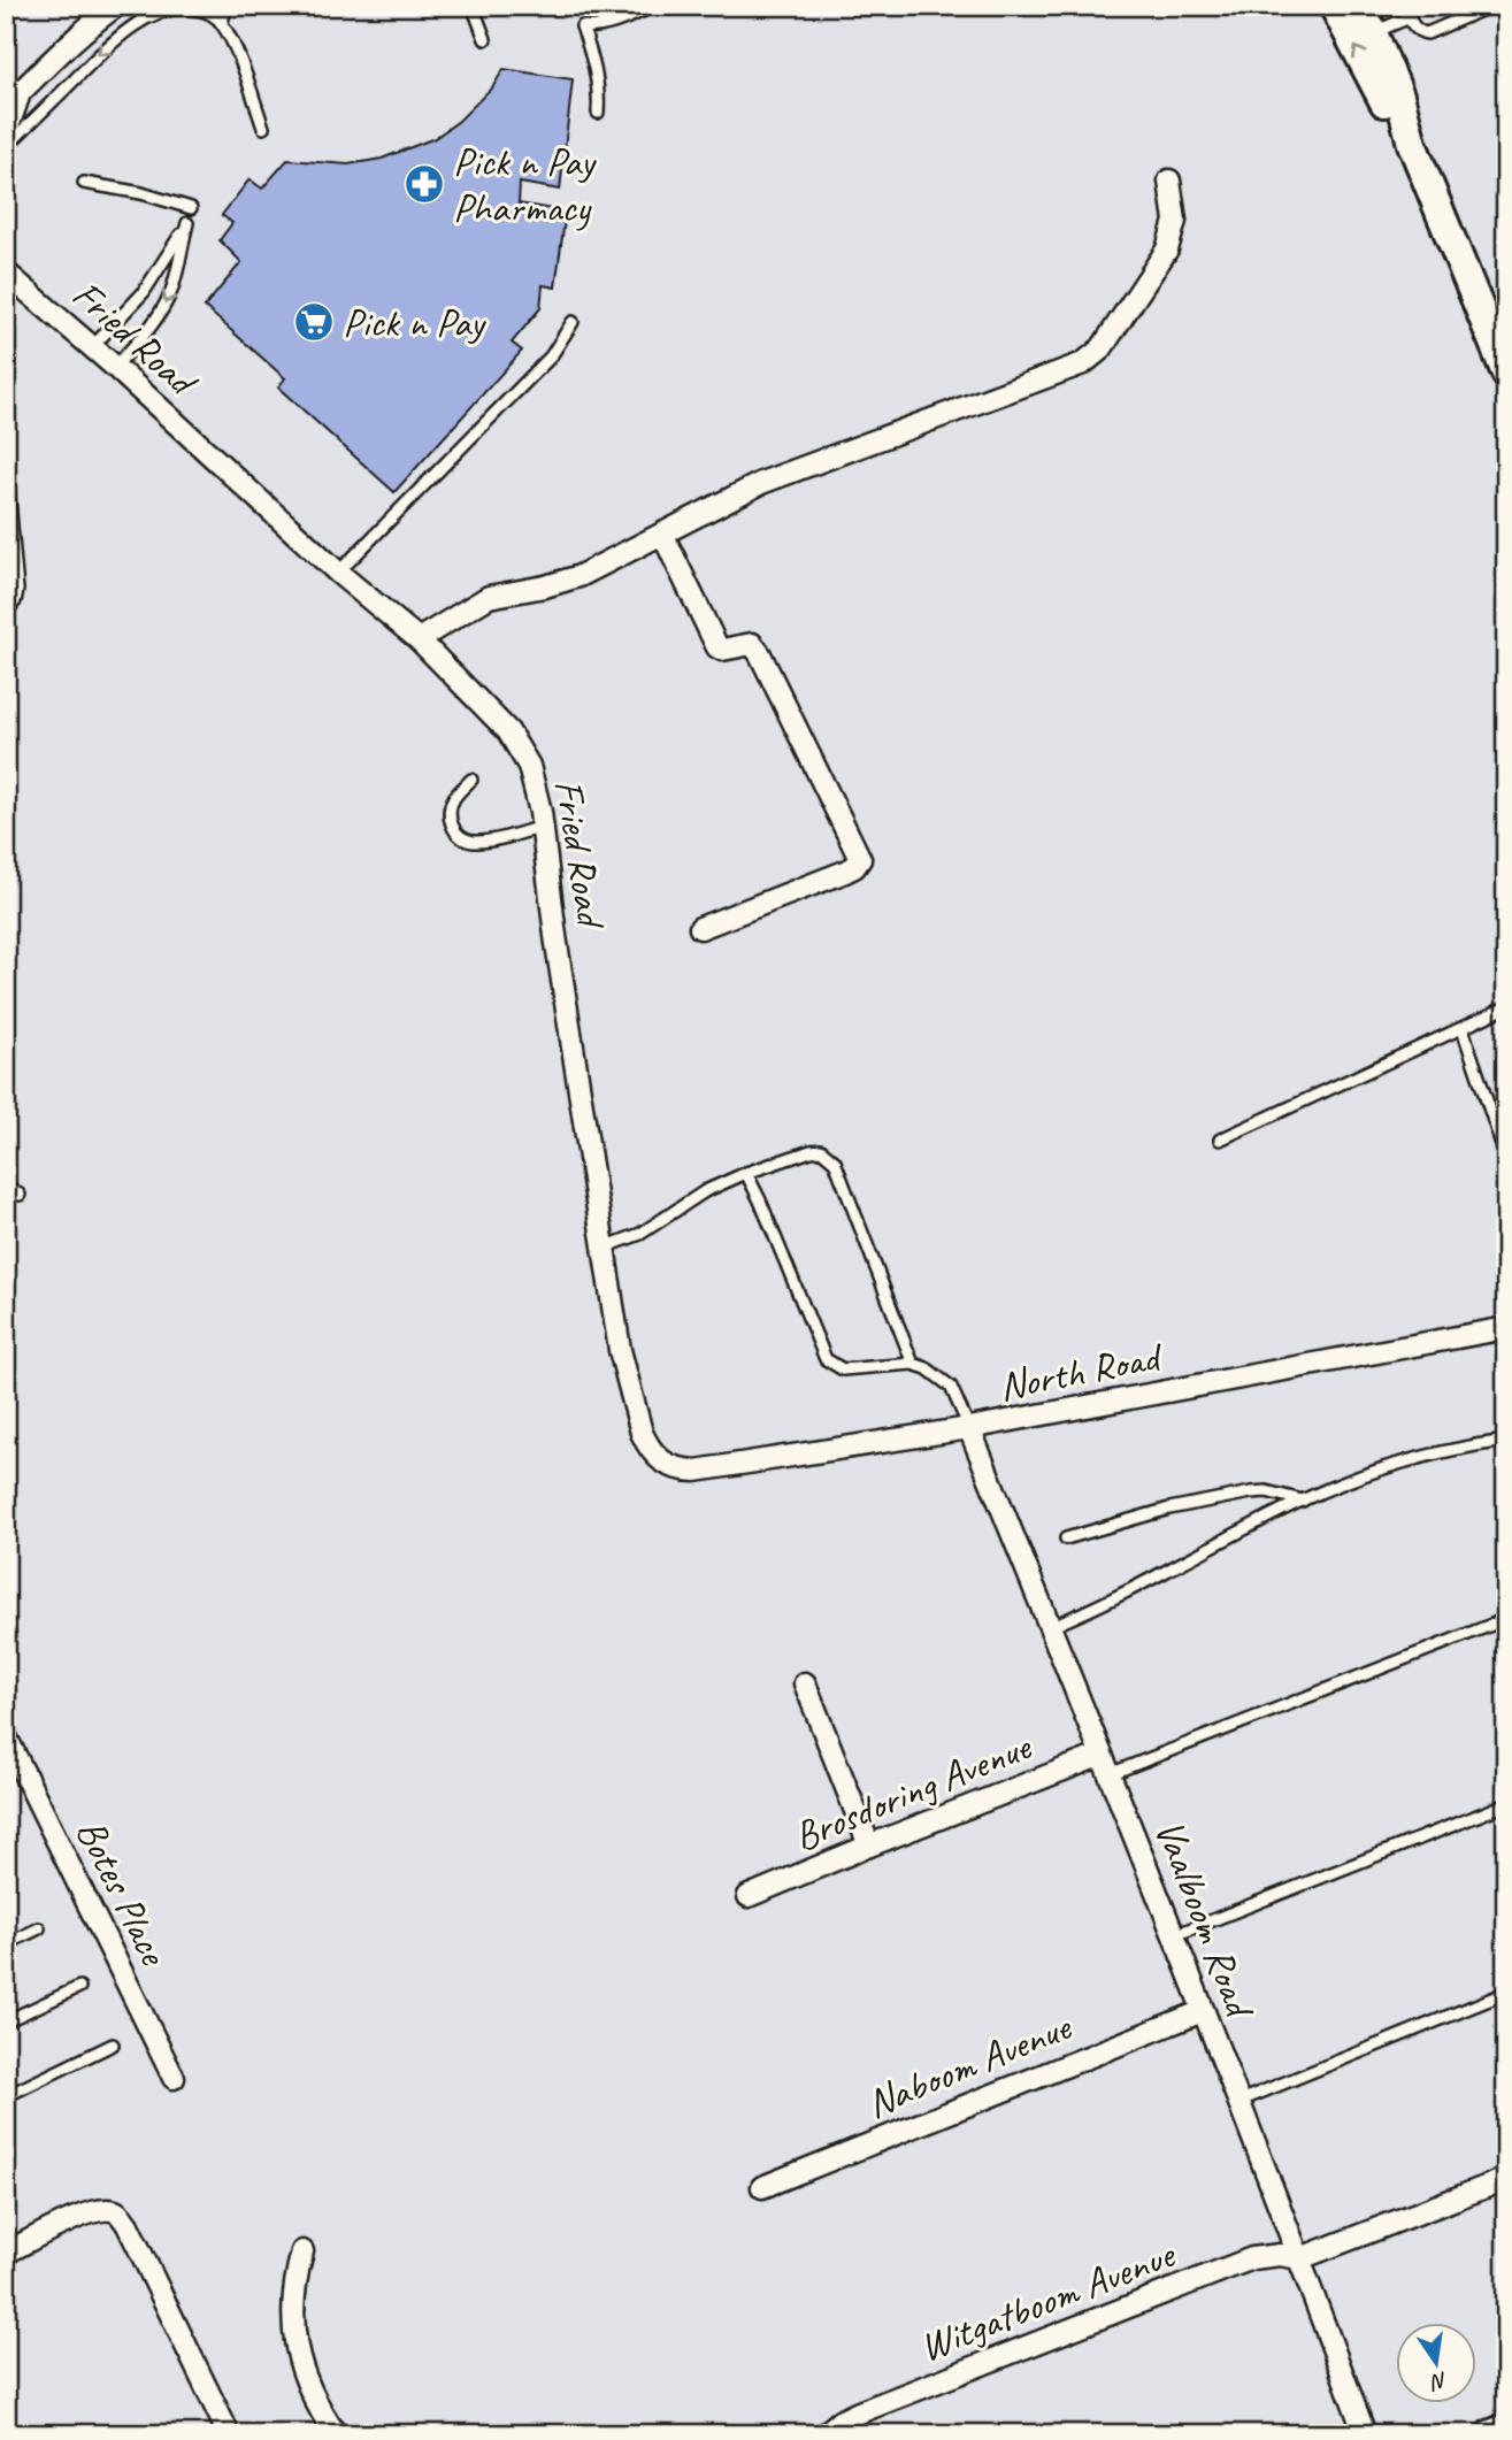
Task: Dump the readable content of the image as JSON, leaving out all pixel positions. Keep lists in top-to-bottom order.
{
  "streets": {
    "street": [
      "Fried Road",
      "North Road",
      "Brosdoring Avenue",
      "Botes Place",
      "Vaalboom Road",
      "Naboom Avenue",
      "Witgatboom Avenue"
    ]
  },
  "crossings": [
    ["Fried Road", "North Road"],
    ["North Road", "Vaalboom Road"],
    ["Brosdoring Avenue", "Vaalboom Road"],
    ["Vaalboom Road", "Naboom Avenue"],
    ["Vaalboom Road", "Witgatboom Avenue"]
  ],
  "places": {
    "pharmacy": ["Pick n Pay Pharmacy"],
    "supermarket": ["Pick n Pay"]
  },
  "north": "bottom"
}
